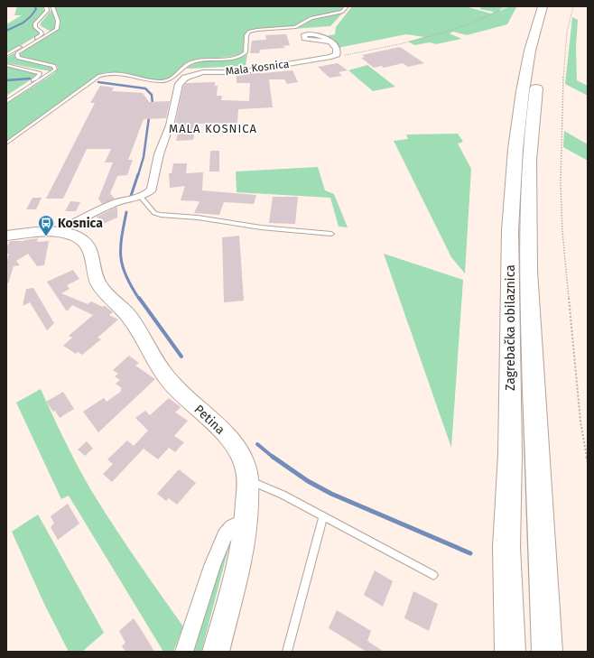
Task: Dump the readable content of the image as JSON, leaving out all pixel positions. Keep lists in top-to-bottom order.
{
  "streets": {
    "highway": ["Zagrebačka obilaznica"],
    "street": ["Mala Kosnica", "Petina"]
  },
  "crossings": [
    ["Mala Kosnica", "Petina"]
  ],
  "districts": ["MALA KOSNICA"],
  "places": {
    "bus stop": ["Kosnica"]
  }
}
